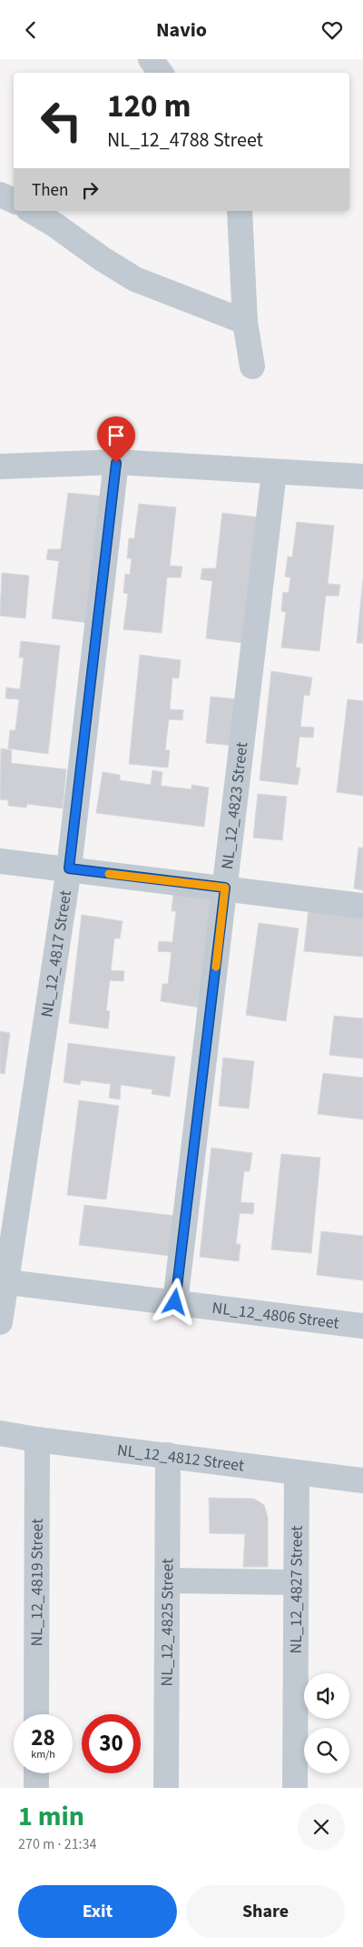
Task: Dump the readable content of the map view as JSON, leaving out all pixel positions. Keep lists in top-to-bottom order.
{
  "streets": {
    "street": [
      "NL_12_4823 Street",
      "NL_12_4817 Street",
      "NL_12_4806 Street",
      "NL_12_4812 Street",
      "NL_12_4819 Street",
      "NL_12_4827 Street",
      "NL_12_4825 Street"
    ]
  },
  "crossings": [
    ["NL_12_4823 Street", "NL_12_4806 Street"],
    ["NL_12_4817 Street", "NL_12_4806 Street"],
    ["NL_12_4812 Street", "NL_12_4819 Street"],
    ["NL_12_4812 Street", "NL_12_4827 Street"],
    ["NL_12_4812 Street", "NL_12_4825 Street"]
  ],
  "page": {
    "header": "Navio",
    "turn": ["120 m", "NL_12_4788 Street"],
    "then": "Then",
    "speed": "28 km/h",
    "limit": "30",
    "heading": ["1 min", "270 m · 21:34"],
    "buttons": ["Exit", "Share"]
  }
}
